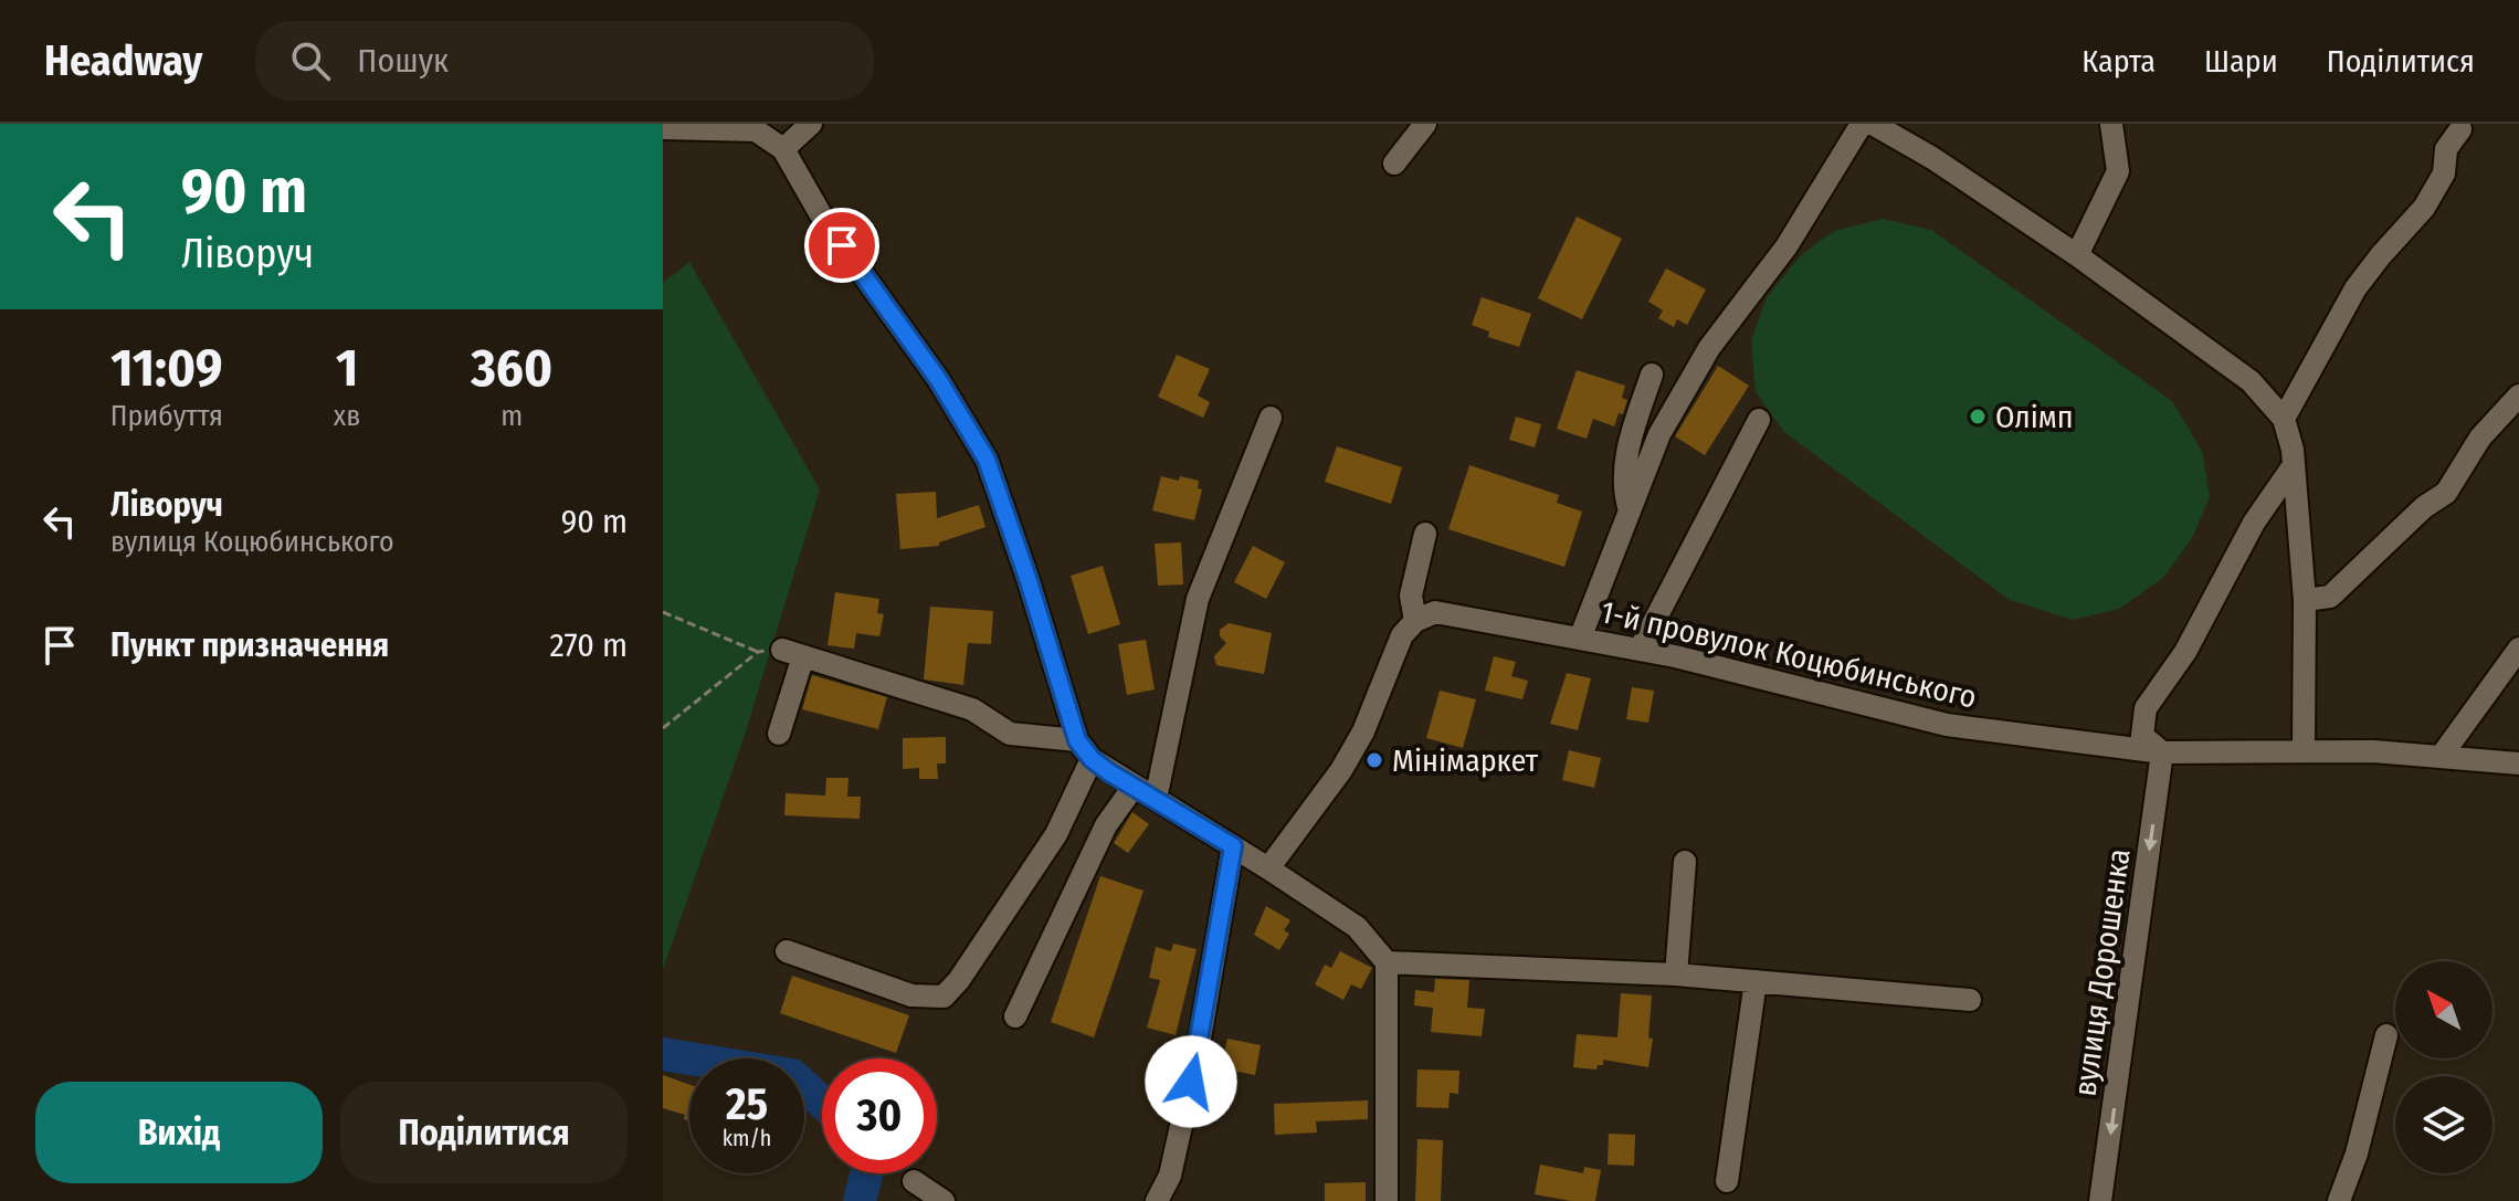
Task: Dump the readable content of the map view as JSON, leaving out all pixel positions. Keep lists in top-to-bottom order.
{
  "streets": {
    "street": ["1-й провулок Коцюбинського", "вулиця Дорошенка"]
  },
  "crossings": [
    ["1-й провулок Коцюбинського", "вулиця Дорошенка"]
  ],
  "one_way": ["вулиця Дорошенка"],
  "places": ["Олімп", "Мінімаркет"],
  "north": "top left",
  "page": {
    "header": "Headway",
    "search": "Пошук",
    "nav": ["Карта", "Шари", "Поділитися"],
    "turn": ["90 m", "Ліворуч"],
    "eta": [
      "11:09",
      "Прибуття",
      "1",
      "хв",
      "360",
      "m"
    ],
    "list": [
      {
        "name": "Ліворуч",
        "note": "вулиця Коцюбинського",
        "value": "90 m"
      },
      {
        "name": "Пункт призначення",
        "value": "270 m"
      }
    ],
    "speed": "25 km/h",
    "limit": "30",
    "buttons": ["Вихід", "Поділитися"]
  }
}
